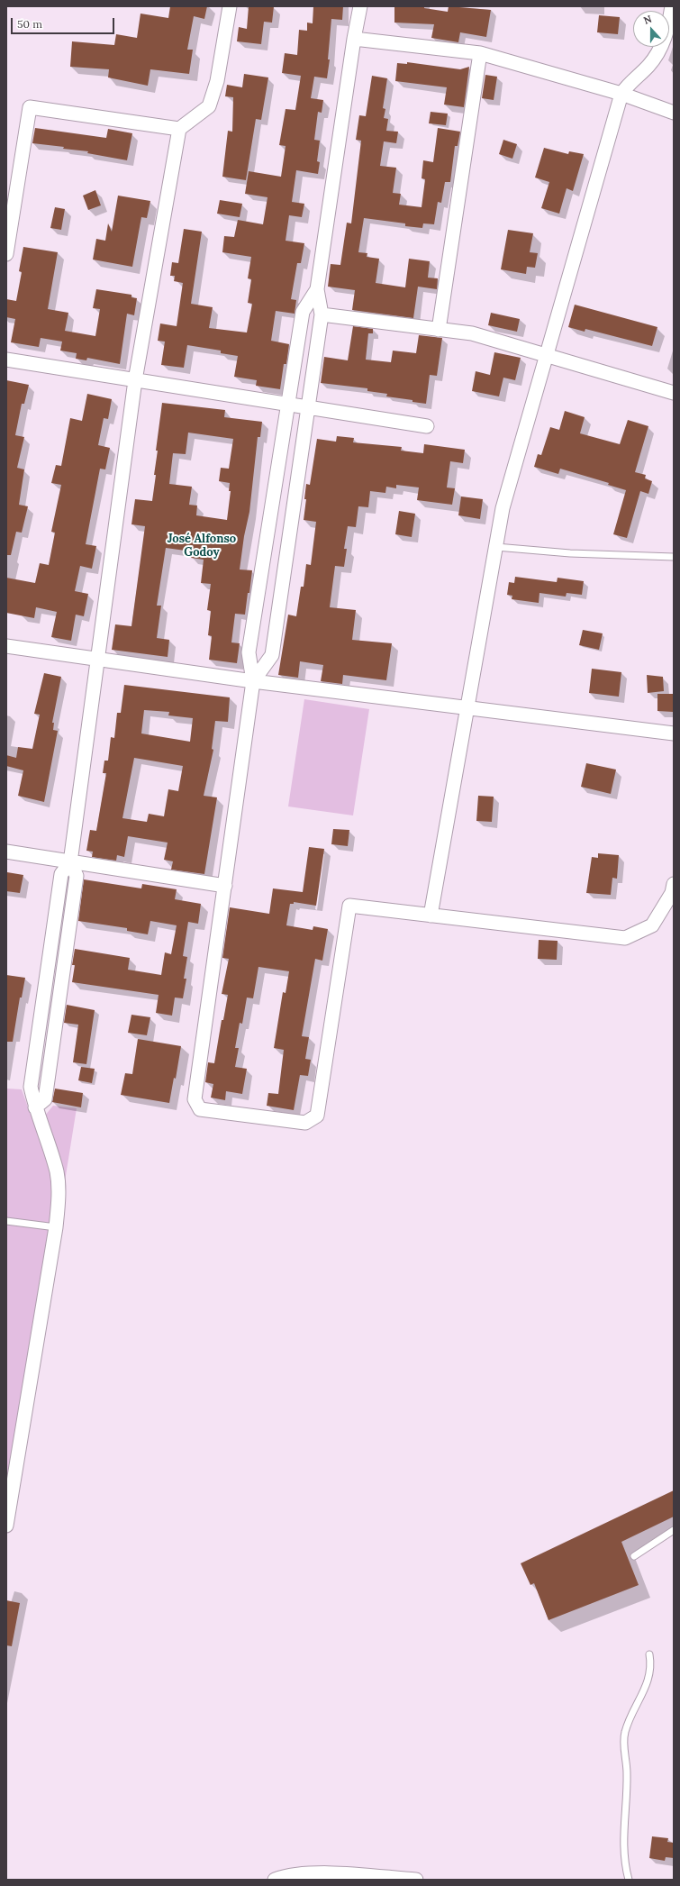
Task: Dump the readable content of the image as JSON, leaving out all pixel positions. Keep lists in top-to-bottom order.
{
  "districts": ["José Alfonso Godoy"],
  "scale_bar": "50 m",
  "north": "top"
}
